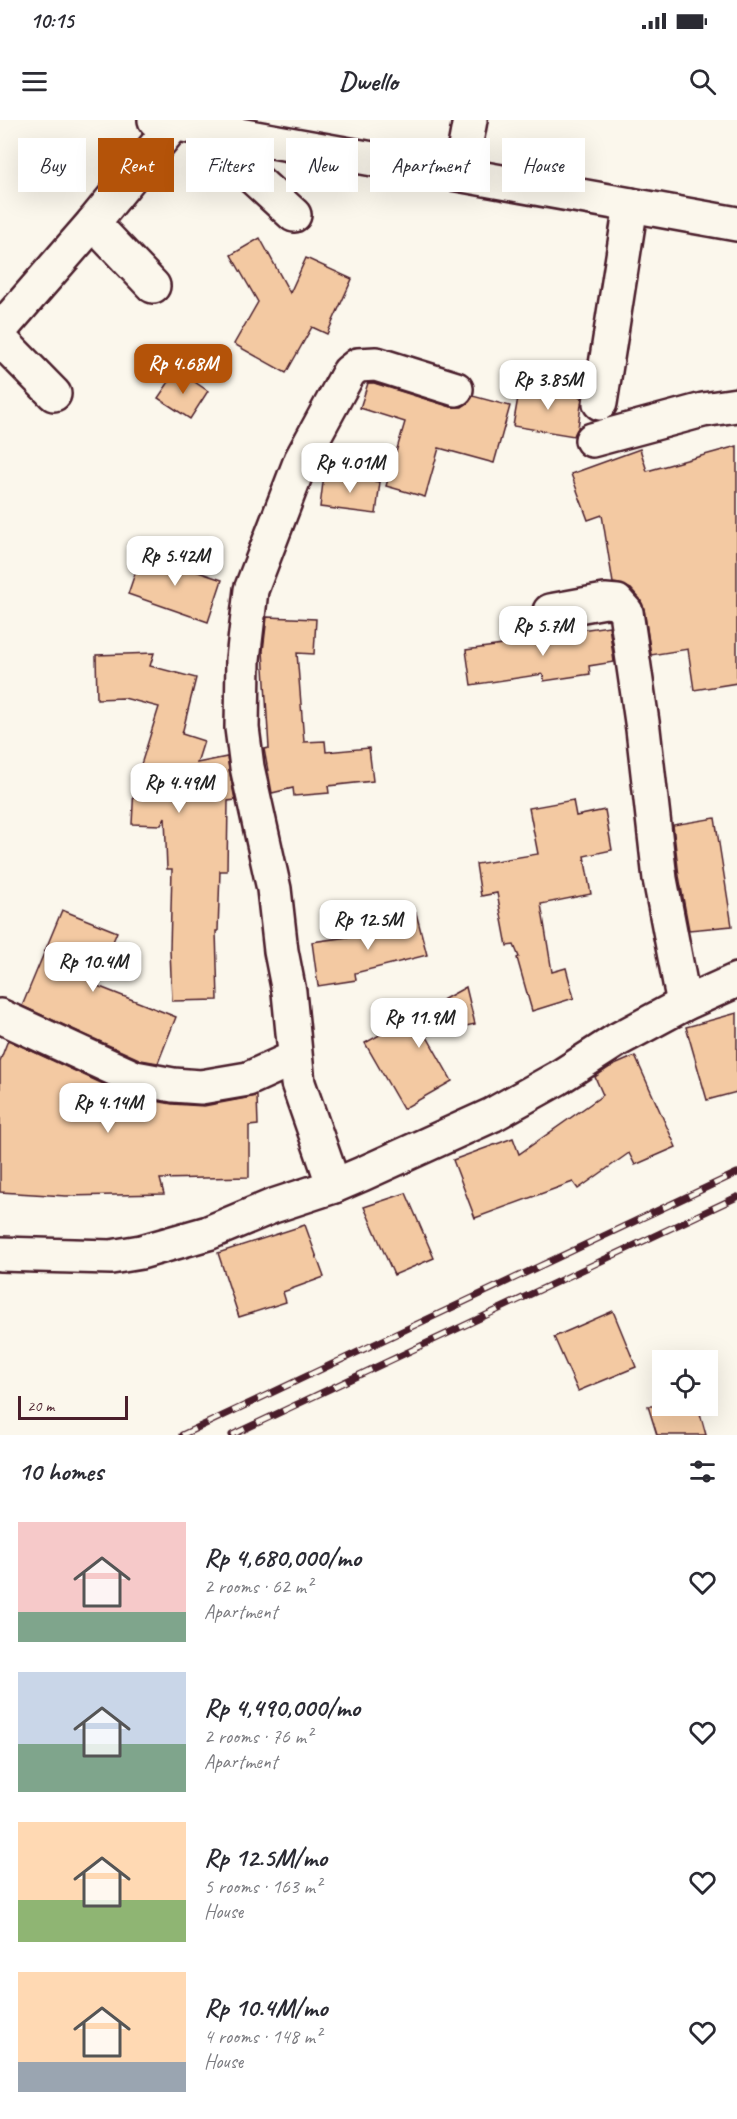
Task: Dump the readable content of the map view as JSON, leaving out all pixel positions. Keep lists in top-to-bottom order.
{
  "scale_bar": "20 m",
  "page": {
    "status": "10:15",
    "header": "Dwello",
    "chip": [
      "Buy",
      "Rent",
      "Filters",
      "New",
      "Apartment",
      "House"
    ],
    "price": [
      "Rp 4.68M",
      "Rp 3.85M",
      "Rp 4.01M",
      "Rp 5.42M",
      "Rp 5.7M",
      "Rp 4.49M",
      "Rp 12.5M",
      "Rp 10.4M",
      "Rp 11.9M",
      "Rp 4.14M"
    ],
    "scale": "20 m",
    "heading": "10 homes",
    "list": [
      {
        "name": "Rp 4,680,000/mo",
        "note": "2 rooms · 62 m² · Apartment"
      },
      {
        "name": "Rp 4,490,000/mo",
        "note": "2 rooms · 76 m² · Apartment"
      },
      {
        "name": "Rp 12.5M/mo",
        "note": "5 rooms · 163 m² · House"
      },
      {
        "name": "Rp 10.4M/mo",
        "note": "4 rooms · 148 m² · House"
      }
    ]
  }
}
